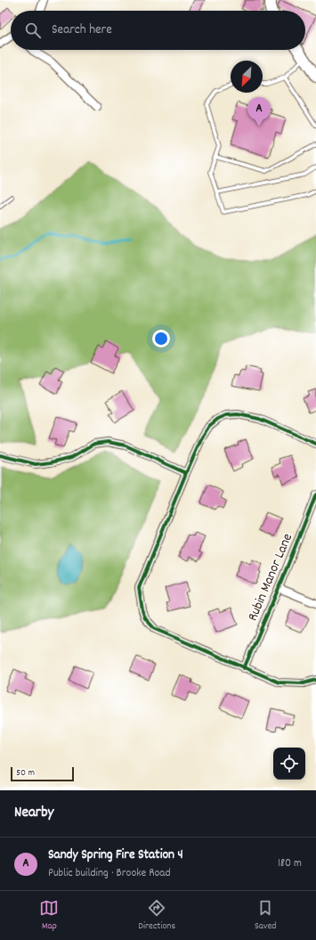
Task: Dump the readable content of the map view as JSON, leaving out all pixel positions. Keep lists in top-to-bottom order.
{
  "streets": {
    "street": ["Rubin Manor Lane"]
  },
  "scale_bar": "50 m",
  "north": "bottom left",
  "page": {
    "search": "Search here",
    "pins": "A",
    "scale": "50 m",
    "heading": "Nearby",
    "list": [
      {
        "mark": "A",
        "name": "Sandy Spring Fire Station 4",
        "note": "Public building · Brooke Road",
        "value": "180 m"
      }
    ],
    "nav": ["Map", "Directions", "Saved"]
  }
}
